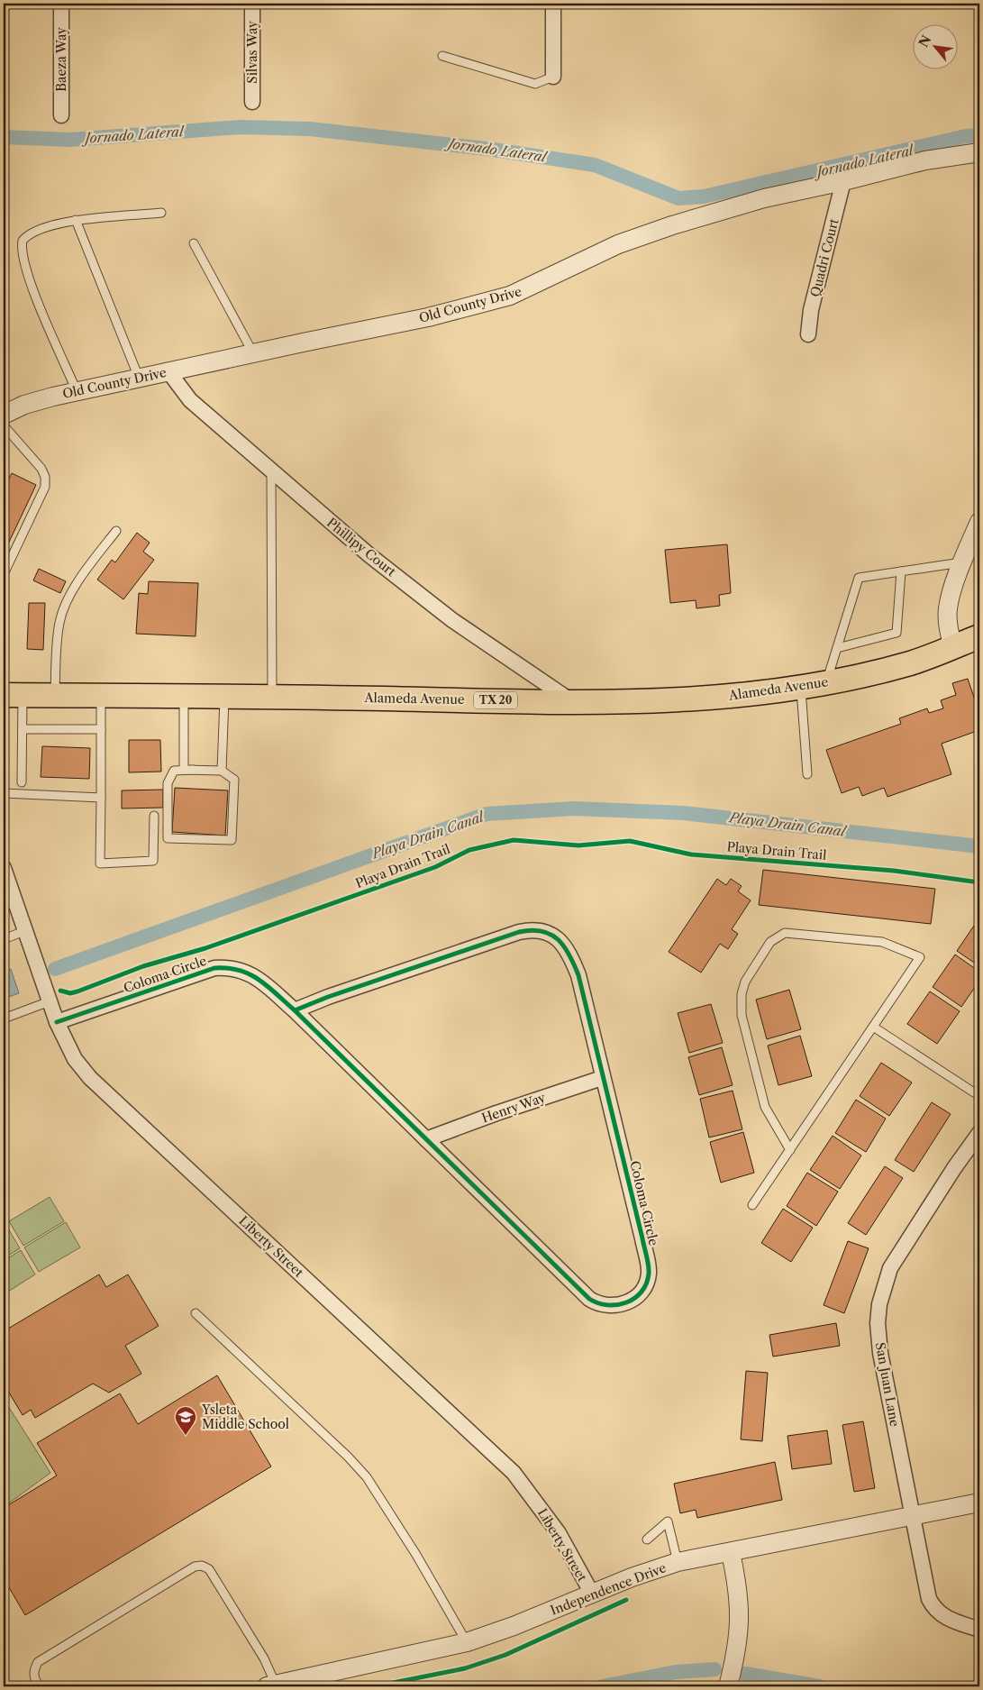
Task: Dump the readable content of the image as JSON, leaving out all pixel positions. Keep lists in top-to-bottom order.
{
  "streets": {
    "main road": ["Alameda Avenue", "TX 20"],
    "street": [
      "Silvas Way",
      "Baeza Way",
      "Quadri Court",
      "Old County Drive",
      "Phillipy Court",
      "Coloma Circle",
      "Henry Way",
      "Liberty Street",
      "San Juan Lane",
      "Independence Drive"
    ],
    "cycle path": ["Playa Drain Trail"]
  },
  "crossings": [
    ["Quadri Court", "Old County Drive"],
    ["Old County Drive", "Phillipy Court"],
    ["Phillipy Court", "Alameda Avenue"],
    ["Coloma Circle", "Henry Way"],
    ["Coloma Circle", "Liberty Street"],
    ["Liberty Street", "Independence Drive"],
    ["San Juan Lane", "Independence Drive"]
  ],
  "water": ["Jornado Lateral", "Playa Drain Canal"],
  "places": {
    "school or university": ["Ysleta Middle School"]
  },
  "north": "top left"
}
